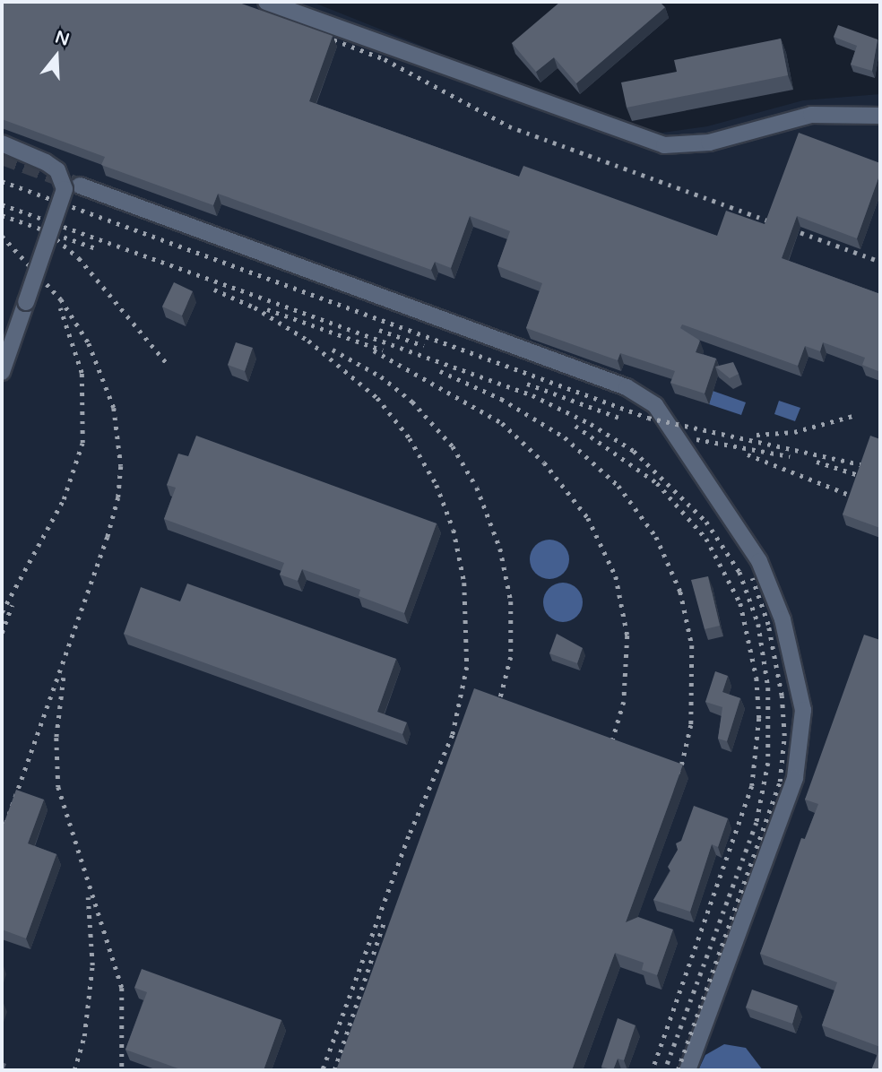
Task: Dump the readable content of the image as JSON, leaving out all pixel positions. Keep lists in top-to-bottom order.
{
  "north": "top"
}
